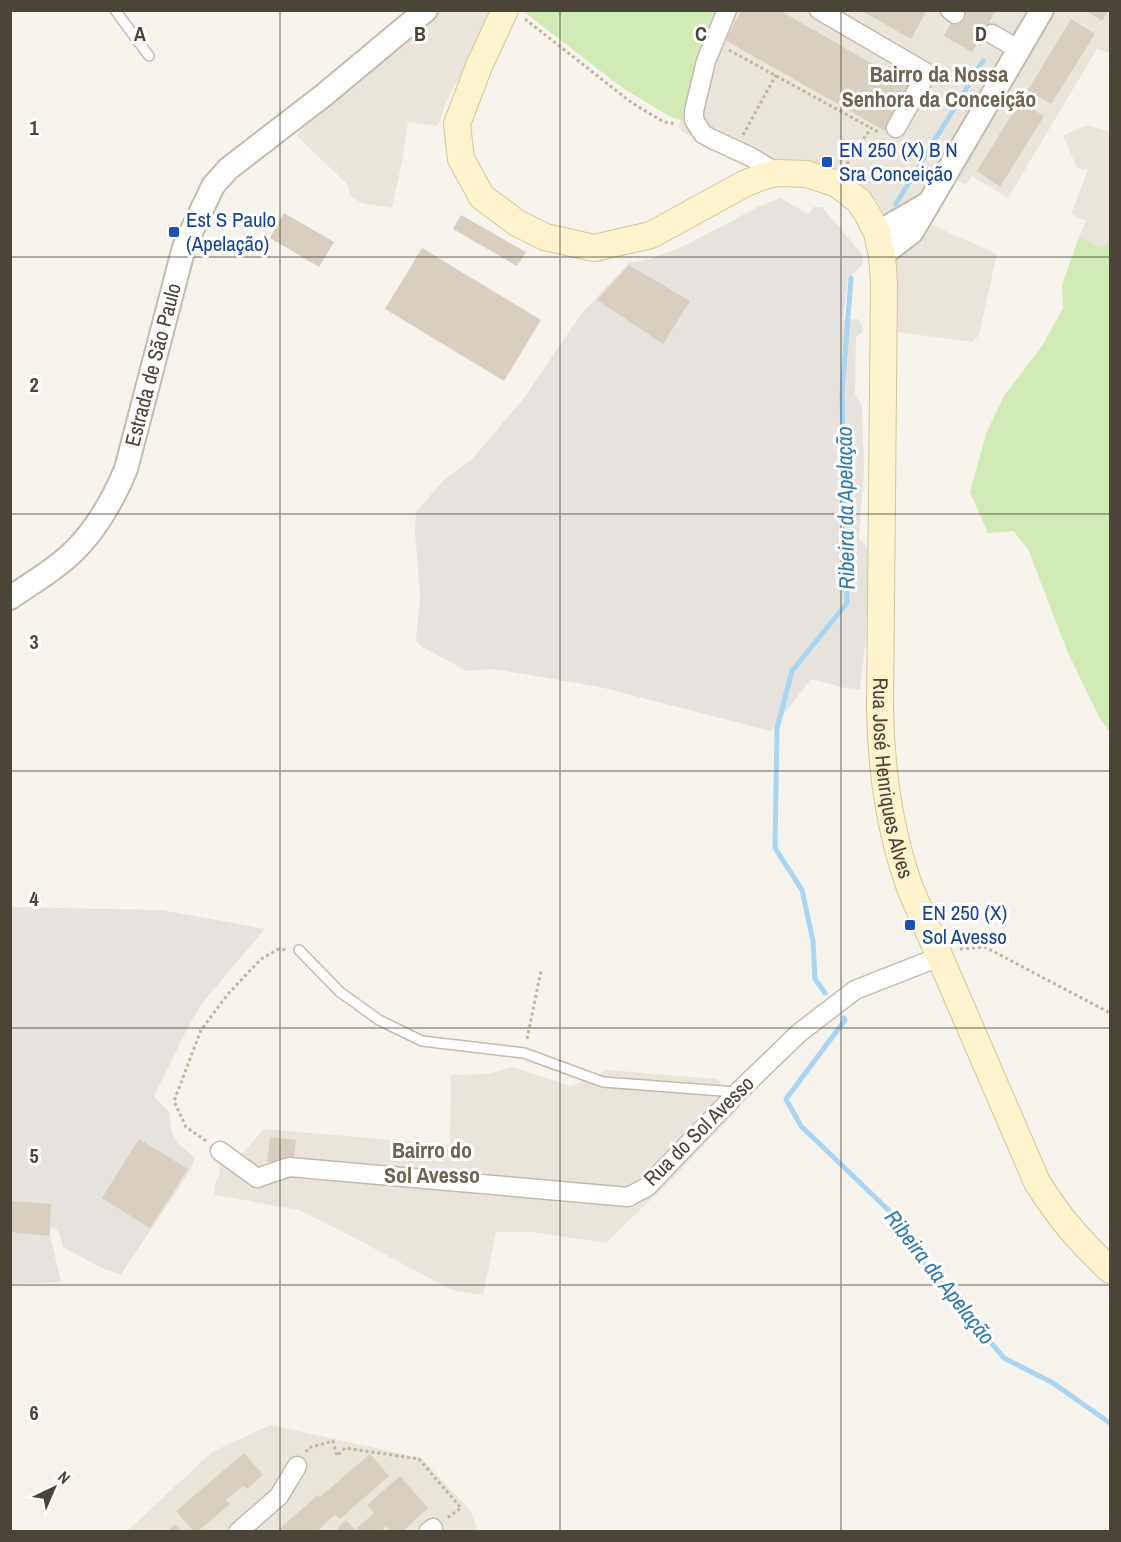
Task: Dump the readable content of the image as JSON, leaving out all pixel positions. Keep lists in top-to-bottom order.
{
  "streets": {
    "main road": ["Rua José Henriques Alves"],
    "street": ["Estrada de São Paulo", "Rua do Sol Avesso"]
  },
  "crossings": [
    ["Rua José Henriques Alves", "Rua do Sol Avesso"]
  ],
  "districts": ["Bairro da Nossa Senhora da Conceição", "Bairro do Sol Avesso"],
  "water": ["Ribeira da Apelação"],
  "places": {
    "transit": ["EN 250 (X) B N Sra Conceição", "Est S Paulo (Apelação)", "EN 250 (X) Sol Avesso"]
  },
  "north": "top right",
  "grid": {
    "columns": [
      "A",
      "B",
      "C",
      "D"
    ],
    "rows": [
      "1",
      "2",
      "3",
      "4",
      "5",
      "6"
    ]
  }
}
